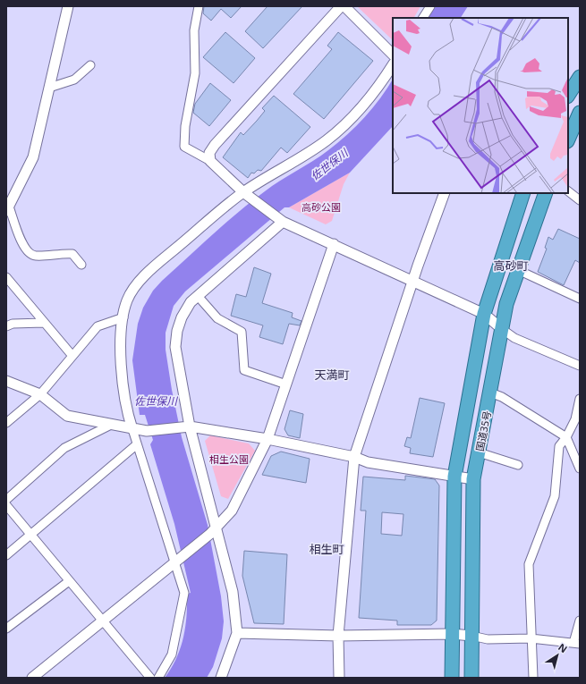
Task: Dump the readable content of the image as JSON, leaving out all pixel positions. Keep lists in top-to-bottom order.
{
  "streets": {
    "highway": ["国道35号"]
  },
  "districts": ["高砂町", "天満町", "相生町"],
  "water": ["佐世保川"],
  "parks": ["高砂公園", "相生公園"],
  "north": "top right"
}
